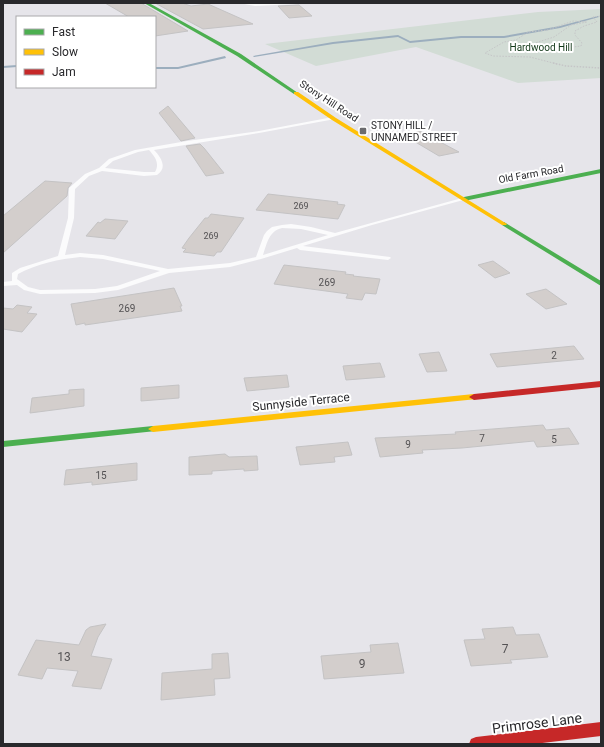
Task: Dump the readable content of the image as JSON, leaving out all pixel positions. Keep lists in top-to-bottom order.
{
  "streets": {
    "main road": [
      "Stony Hill Road",
      "Old Farm Road",
      "Sunnyside Terrace",
      "Primrose Lane"
    ]
  },
  "crossings": [
    ["Stony Hill Road", "Old Farm Road"]
  ],
  "parks": ["Hardwood Hill"],
  "places": {
    "transit": ["STONY HILL / UNNAMED STREET"]
  },
  "house_numbers": [
    "269",
    "269",
    "269",
    "269",
    "2",
    "7",
    "5",
    "9",
    "15",
    "7",
    "13",
    "9"
  ],
  "legend": ["Fast", "Slow", "Jam"]
}
